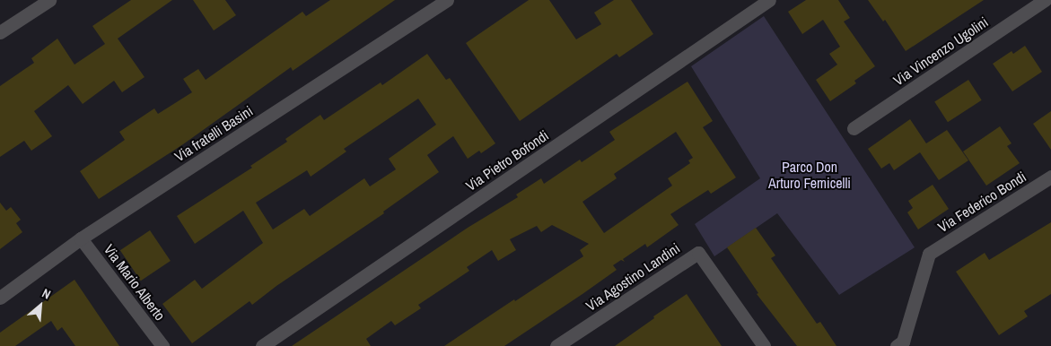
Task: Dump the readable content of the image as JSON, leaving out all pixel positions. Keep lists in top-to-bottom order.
{
  "streets": {
    "street": [
      "Via Vincenzo Ugolini",
      "Via fratelli Basini",
      "Via Pietro Bofondi",
      "Via Federico Bondi",
      "Via Agostino Landini",
      "Via Mario Alberto"
    ]
  },
  "crossings": [
    ["Via fratelli Basini", "Via Mario Alberto"]
  ],
  "parks": ["Parco Don Arturo Femicelli"],
  "north": "top right"
}
